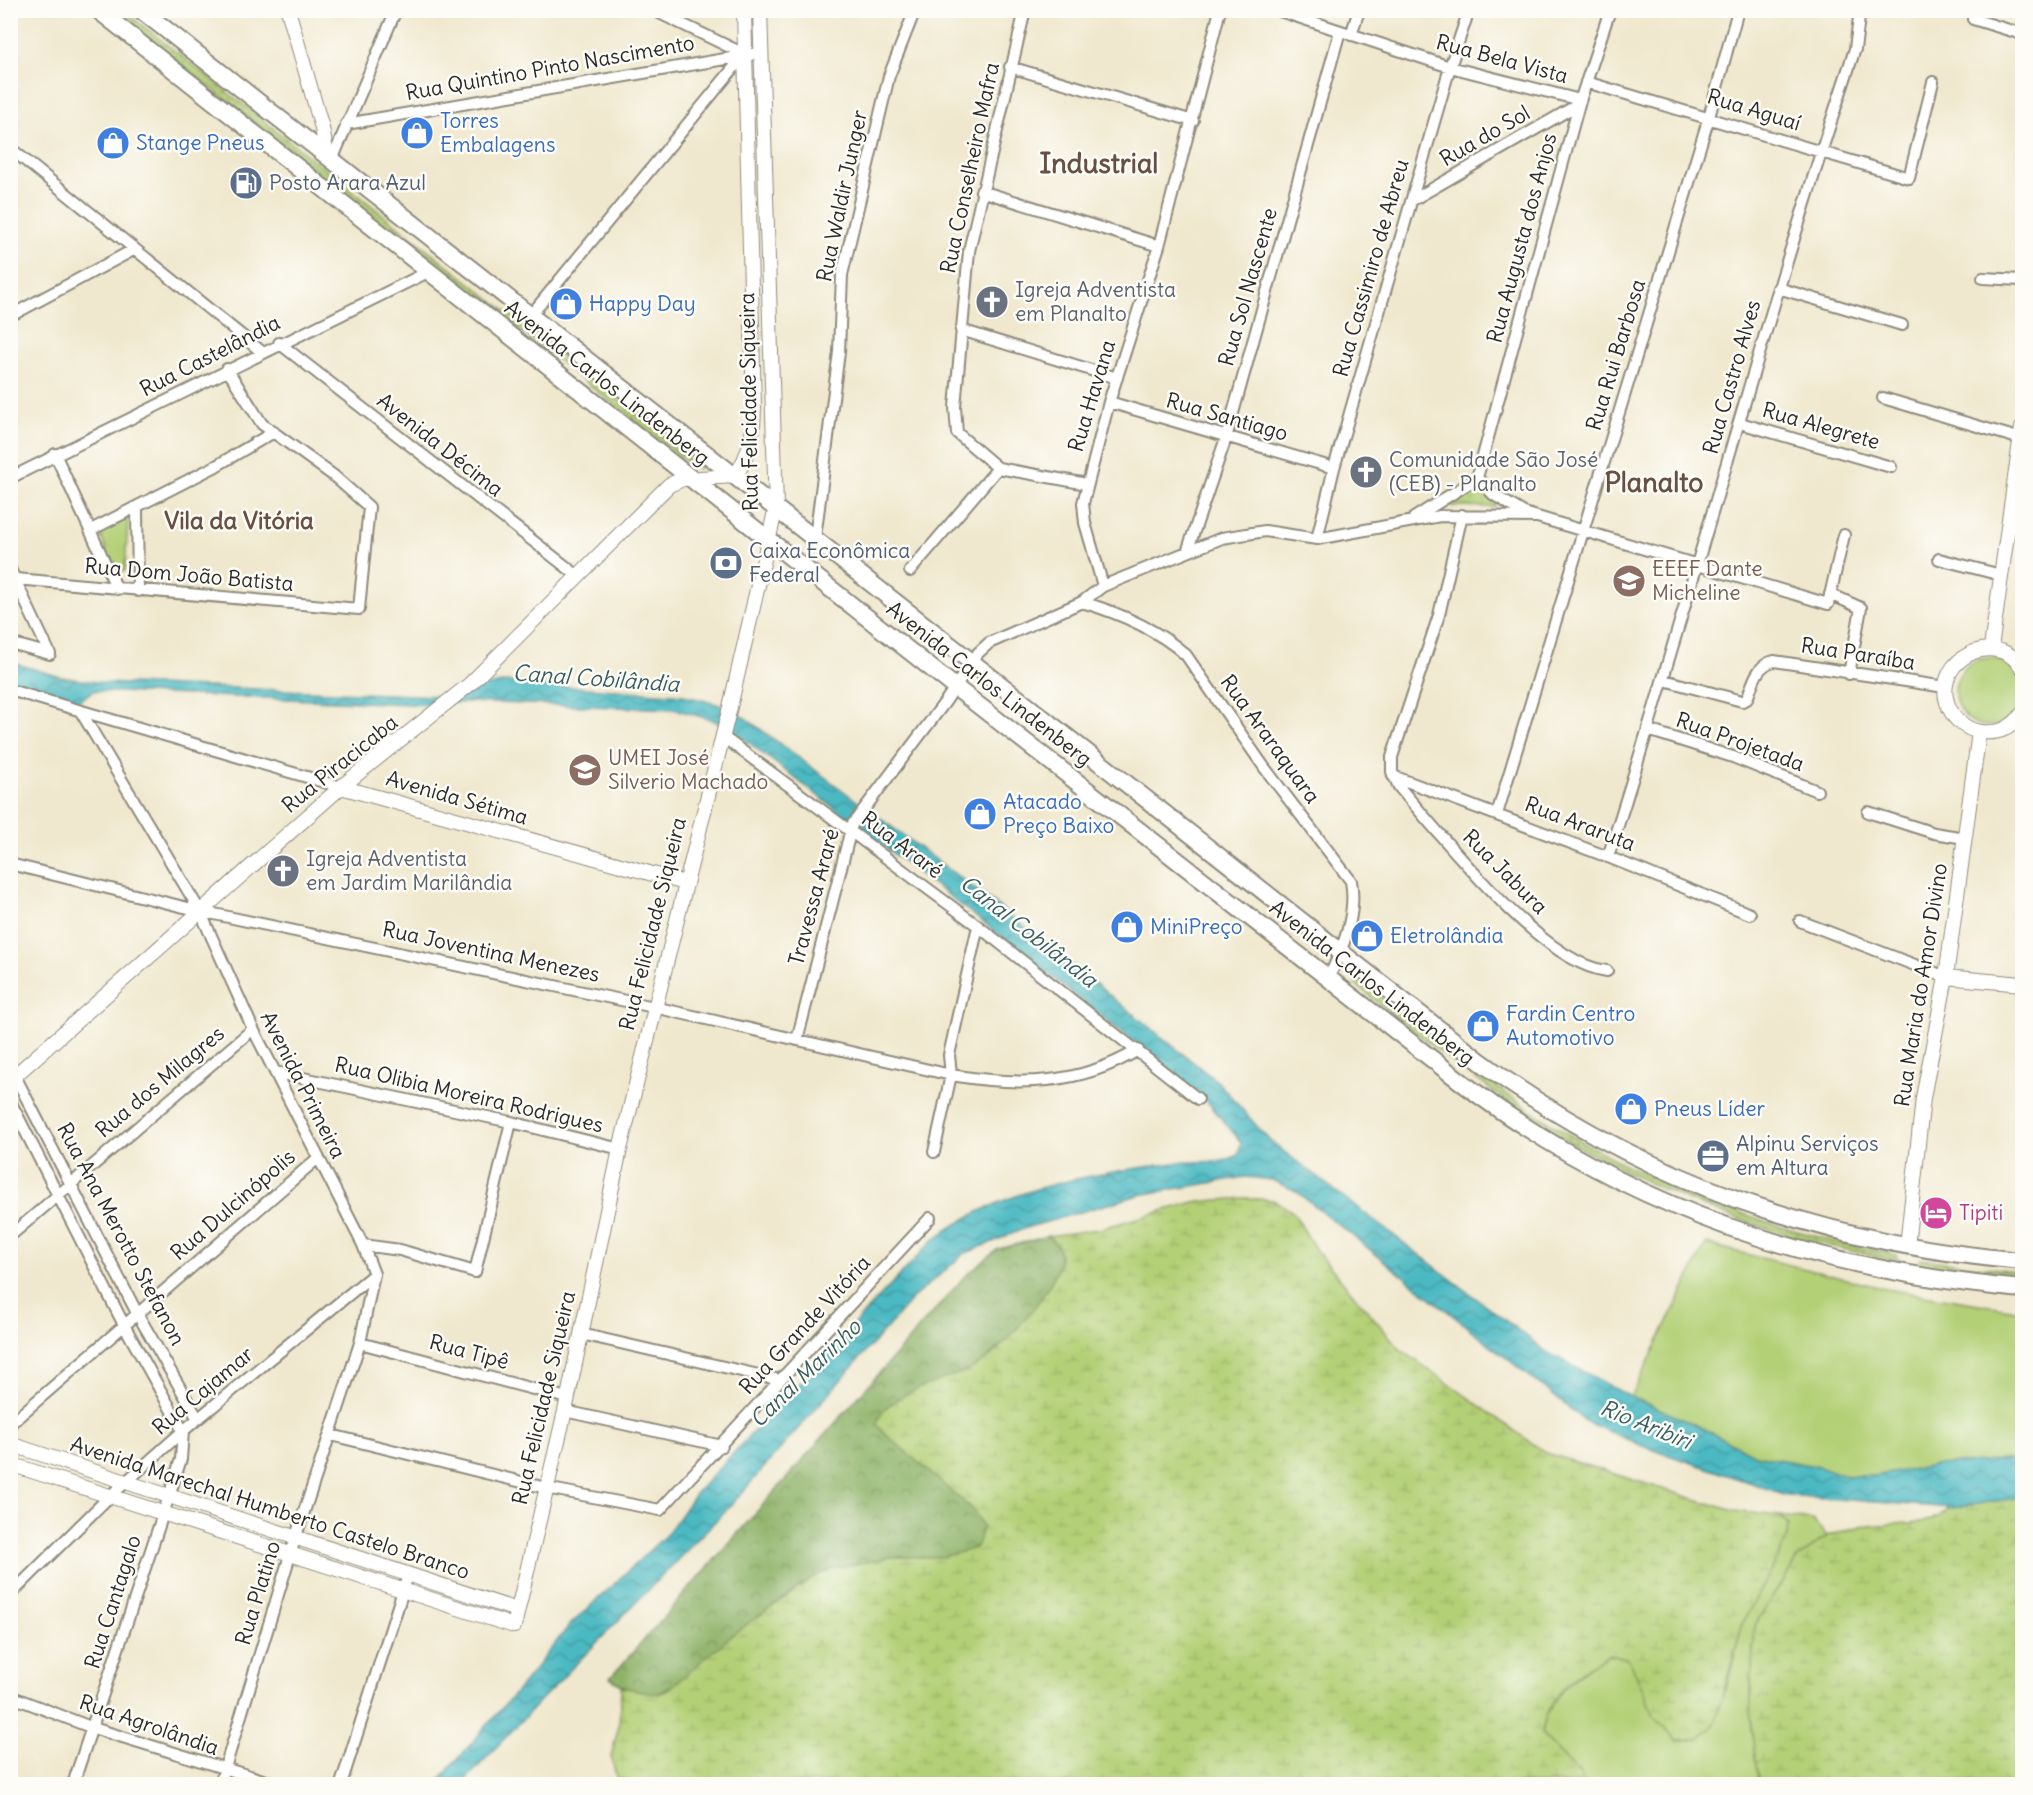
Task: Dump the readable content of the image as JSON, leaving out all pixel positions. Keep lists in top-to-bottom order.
{
  "streets": {
    "main road": ["Avenida Carlos Lindenberg"],
    "street": [
      "Rua Bela Vista",
      "Rua Quintino Pinto Nascimento",
      "Rua Aguaí",
      "Rua do Sol",
      "Rua Conselheiro Mafra",
      "Rua Waldir Junger",
      "Rua Augusta dos Anjos",
      "Rua Cassimiro de Abreu",
      "Rua Sol Nascente",
      "Rua Rui Barbosa",
      "Rua Castelândia",
      "Rua Castro Alves",
      "Rua Havana",
      "Rua Felicidade Siqueira",
      "Rua Santiago",
      "Rua Alegrete",
      "Avenida Décima",
      "Rua Dom João Batista",
      "Rua Paraíba",
      "Rua Araraquara",
      "Rua Projetada",
      "Rua Piracicaba",
      "Avenida Sétima",
      "Rua Araruta",
      "Rua Araré",
      "Rua Jabura",
      "Travessa Araré",
      "Rua Joventina Menezes",
      "Rua Maria do Amor Divino",
      "Rua dos Milagres",
      "Avenida Primeira",
      "Rua Olibia Moreira Rodrigues",
      "Rua Dulcinópolis",
      "Rua Ana Merotto Stefanon",
      "Rua Grande Vitória",
      "Rua Tipê",
      "Rua Cajamar",
      "Avenida Marechal Humberto Castelo Branco",
      "Rua Platino",
      "Rua Cantagalo",
      "Rua Agrolândia"
    ]
  },
  "crossings": [
    ["Rua Bela Vista", "Rua do Sol"],
    ["Rua Bela Vista", "Rua Augusta dos Anjos"],
    ["Rua Bela Vista", "Rua Cassimiro de Abreu"],
    ["Rua Bela Vista", "Rua Sol Nascente"],
    ["Rua Quintino Pinto Nascimento", "Rua Felicidade Siqueira"],
    ["Rua Aguaí", "Rua Augusta dos Anjos"],
    ["Rua Aguaí", "Rua Rui Barbosa"],
    ["Rua Aguaí", "Rua Castro Alves"],
    ["Rua do Sol", "Rua Augusta dos Anjos"],
    ["Rua do Sol", "Rua Cassimiro de Abreu"],
    ["Rua Waldir Junger", "Avenida Carlos Lindenberg"],
    ["Rua Cassimiro de Abreu", "Rua Santiago"],
    ["Rua Cassimiro de Abreu", "Travessa Araré"],
    ["Rua Sol Nascente", "Rua Santiago"],
    ["Rua Sol Nascente", "Travessa Araré"],
    ["Rua Rui Barbosa", "Rua Araruta"],
    ["Rua Castelândia", "Avenida Carlos Lindenberg"],
    ["Rua Castelândia", "Avenida Décima"],
    ["Rua Castro Alves", "Rua Alegrete"],
    ["Rua Castro Alves", "Rua Paraíba"],
    ["Rua Castro Alves", "Rua Projetada"],
    ["Rua Castro Alves", "Rua Araruta"],
    ["Avenida Carlos Lindenberg", "Rua Felicidade Siqueira"],
    ["Avenida Carlos Lindenberg", "Rua Araraquara"],
    ["Avenida Carlos Lindenberg", "Rua Piracicaba"],
    ["Avenida Carlos Lindenberg", "Travessa Araré"],
    ["Avenida Carlos Lindenberg", "Rua Maria do Amor Divino"],
    ["Rua Havana", "Rua Santiago"],
    ["Rua Havana", "Travessa Araré"],
    ["Rua Felicidade Siqueira", "Rua Piracicaba"],
    ["Rua Felicidade Siqueira", "Avenida Sétima"],
    ["Rua Felicidade Siqueira", "Rua Araré"],
    ["Rua Felicidade Siqueira", "Rua Joventina Menezes"],
    ["Rua Felicidade Siqueira", "Rua Olibia Moreira Rodrigues"],
    ["Rua Felicidade Siqueira", "Rua Grande Vitória"],
    ["Rua Felicidade Siqueira", "Rua Tipê"],
    ["Rua Felicidade Siqueira", "Avenida Marechal Humberto Castelo Branco"],
    ["Avenida Décima", "Rua Piracicaba"],
    ["Rua Araraquara", "Travessa Araré"],
    ["Rua Piracicaba", "Avenida Sétima"],
    ["Rua Piracicaba", "Rua Joventina Menezes"],
    ["Rua Piracicaba", "Avenida Primeira"],
    ["Rua Piracicaba", "Rua Ana Merotto Stefanon"],
    ["Avenida Sétima", "Avenida Primeira"],
    ["Rua Araruta", "Rua Jabura"],
    ["Rua Araré", "Travessa Araré"],
    ["Rua Araré", "Rua Joventina Menezes"],
    ["Travessa Araré", "Rua Joventina Menezes"],
    ["Rua Joventina Menezes", "Avenida Primeira"],
    ["Rua dos Milagres", "Avenida Primeira"],
    ["Rua dos Milagres", "Rua Ana Merotto Stefanon"],
    ["Avenida Primeira", "Rua Olibia Moreira Rodrigues"],
    ["Avenida Primeira", "Rua Dulcinópolis"],
    ["Avenida Primeira", "Rua Cajamar"],
    ["Avenida Primeira", "Rua Platino"],
    ["Rua Dulcinópolis", "Rua Ana Merotto Stefanon"],
    ["Rua Ana Merotto Stefanon", "Rua Cajamar"],
    ["Rua Ana Merotto Stefanon", "Rua Cantagalo"],
    ["Rua Grande Vitória", "Rua Tipê"],
    ["Rua Tipê", "Rua Platino"],
    ["Rua Cajamar", "Avenida Marechal Humberto Castelo Branco"],
    ["Rua Cajamar", "Rua Platino"],
    ["Rua Cajamar", "Rua Cantagalo"],
    ["Avenida Marechal Humberto Castelo Branco", "Rua Platino"],
    ["Avenida Marechal Humberto Castelo Branco", "Rua Cantagalo"],
    ["Rua Platino", "Rua Agrolândia"],
    ["Rua Cantagalo", "Rua Agrolândia"]
  ],
  "districts": ["Industrial", "Planalto", "Vila da Vitória"],
  "water": ["Canal Cobilândia", "Canal Marinho", "Rio Aribiri"],
  "places": {
    "shop": [
      "Torres Embalagens",
      "Stange Pneus",
      "Happy Day",
      "Atacado Preço Baixo",
      "MiniPreço",
      "Eletrolândia",
      "Fardin Centro Automotivo",
      "Pneus Líder"
    ],
    "fuel station": ["Posto Arara Azul"],
    "church": ["Igreja Adventista em Planalto", "Comunidade São José (CEB) - Planalto", "Igreja Adventista em Jardim Marilândia"],
    "bank": ["Caixa Econômica Federal"],
    "school or university": ["EEEF Dante Micheline", "UMEI José Silverio Machado"],
    "office": ["Alpinu Serviços em Altura"],
    "hotel": ["Tipiti"]
  }
}
